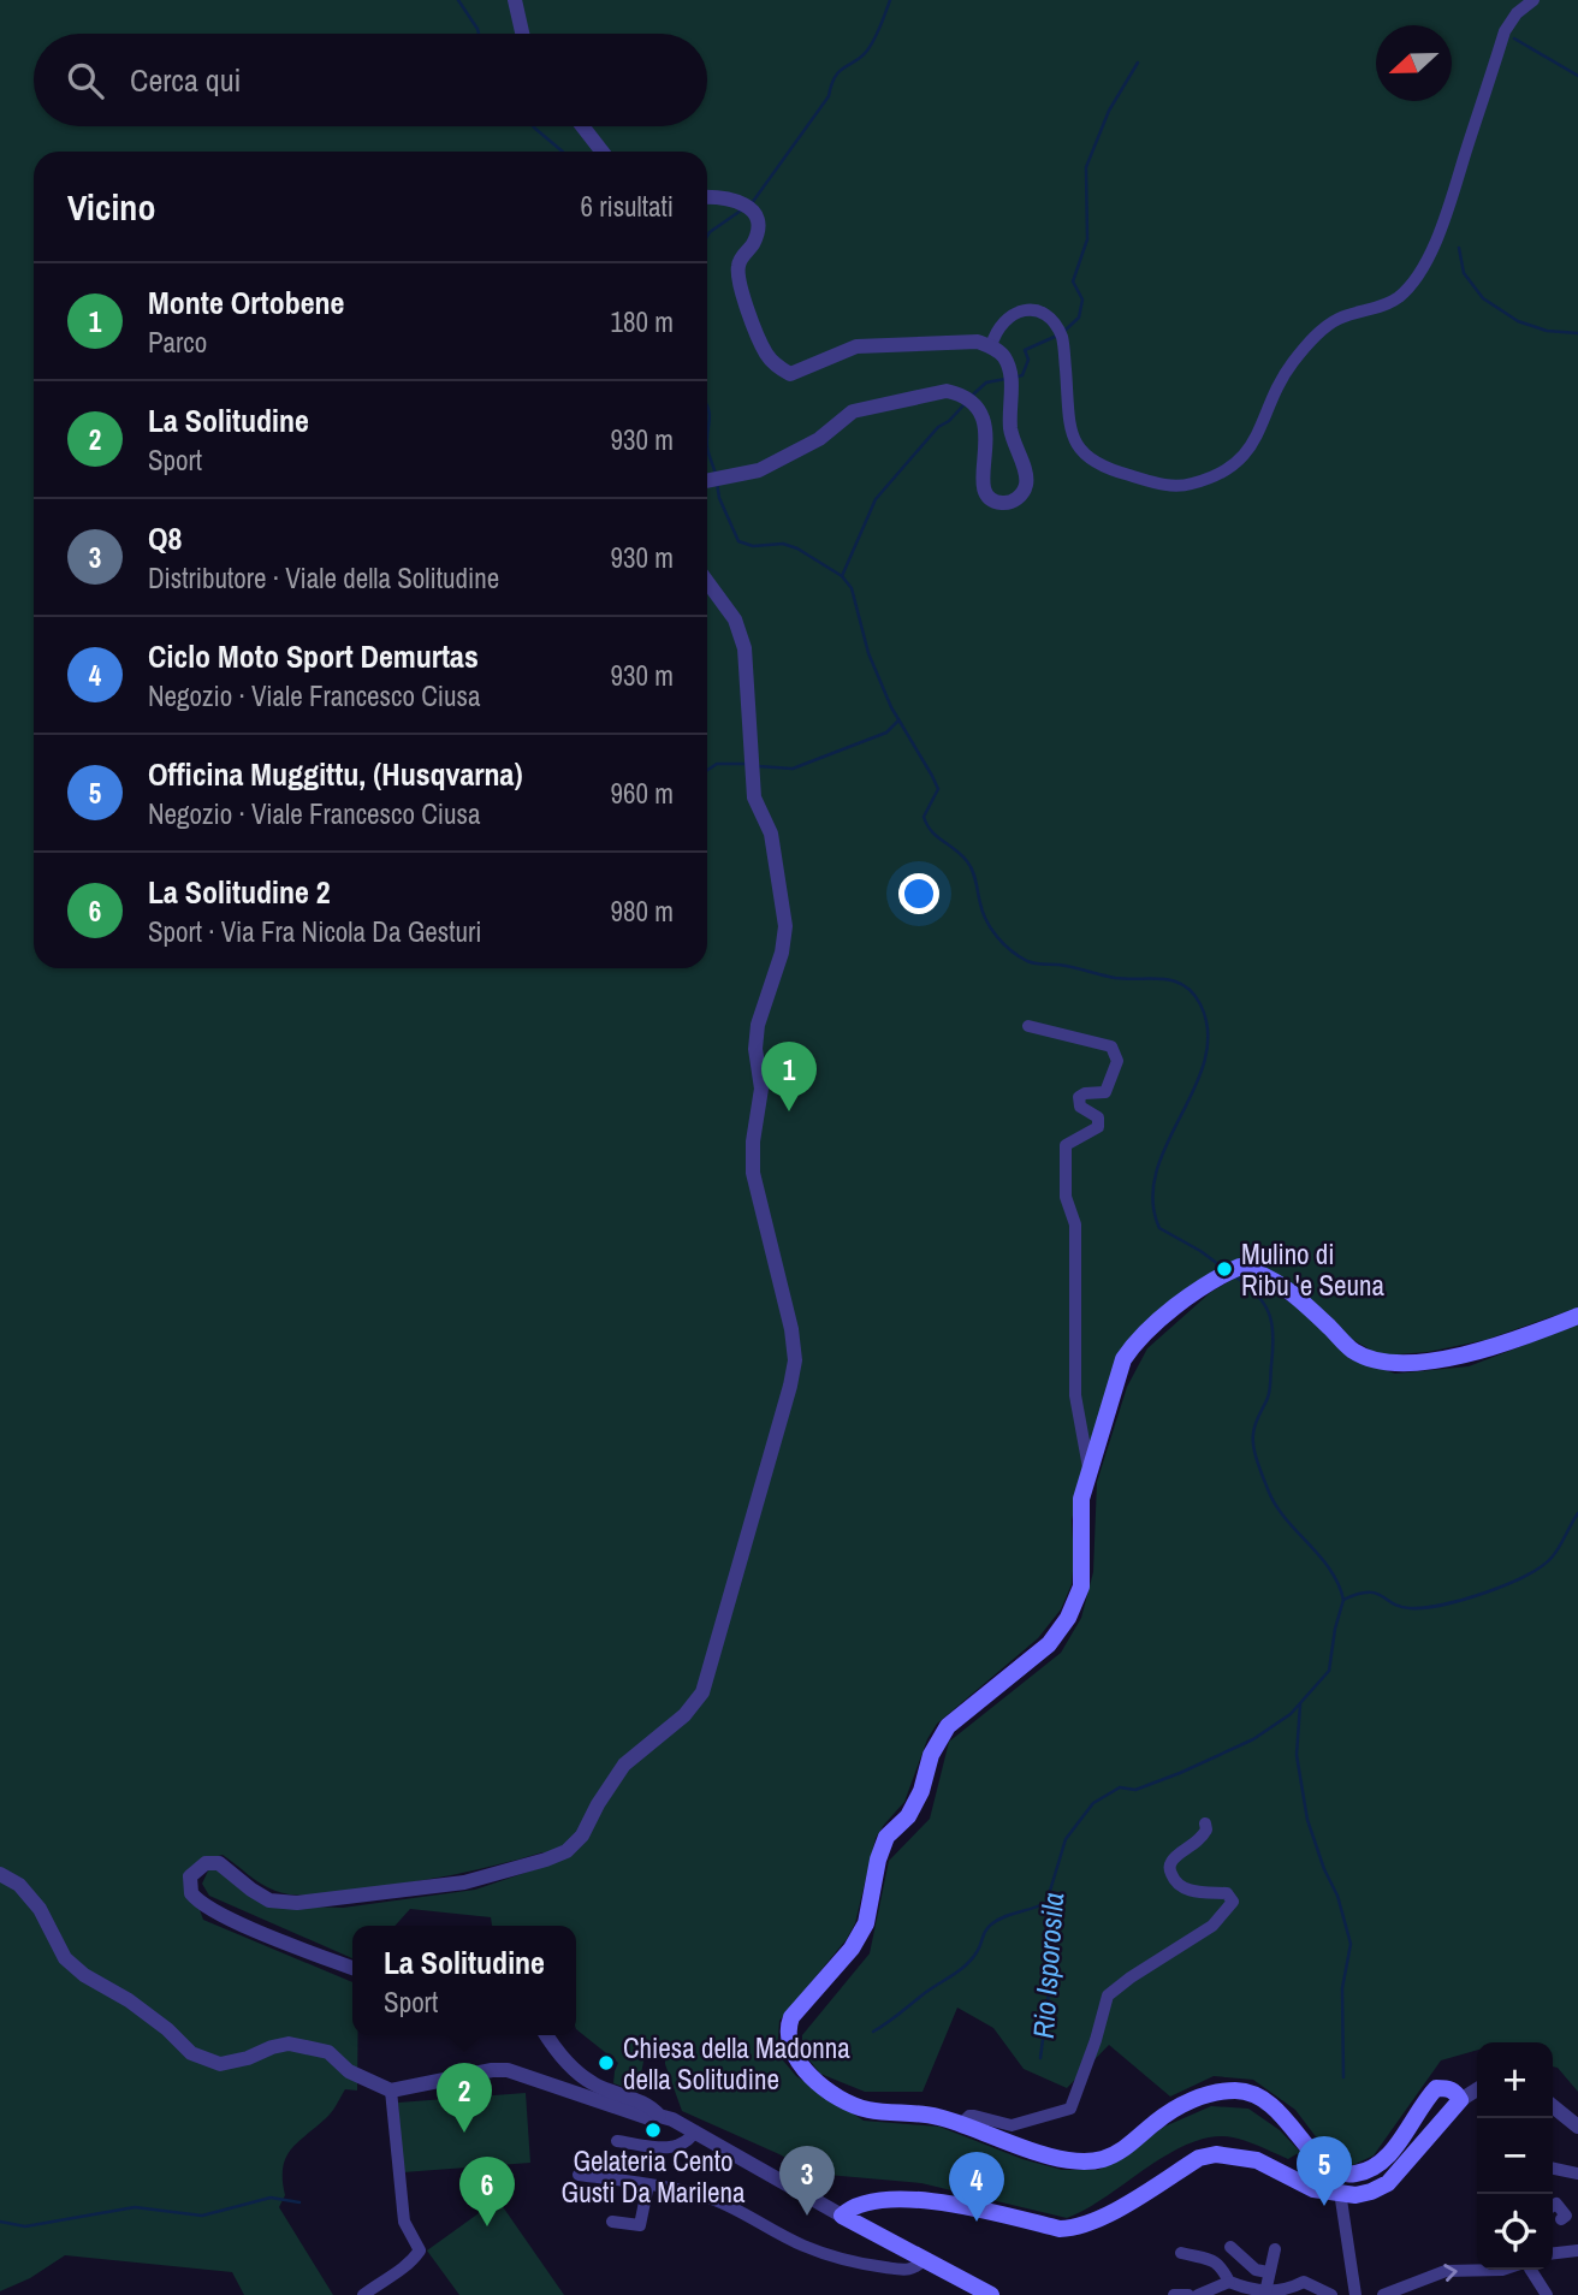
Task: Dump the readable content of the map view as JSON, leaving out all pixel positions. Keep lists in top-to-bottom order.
{
  "water": ["Rio Isporosila"],
  "places": ["Mulino di Ribu 'e Seuna", "Chiesa della Madonna della Solitudine", "Gelateria Cento Gusti Da Marilena"],
  "north": "left",
  "page": {
    "search": "Cerca qui",
    "heading": ["Vicino", "6 risultati"],
    "list": [
      {
        "mark": "1",
        "name": "Monte Ortobene",
        "note": "Parco",
        "value": "180 m"
      },
      {
        "mark": "2",
        "name": "La Solitudine",
        "note": "Sport",
        "value": "930 m"
      },
      {
        "mark": "3",
        "name": "Q8",
        "note": "Distributore · Viale della Solitudine",
        "value": "930 m"
      },
      {
        "mark": "4",
        "name": "Ciclo Moto Sport Demurtas",
        "note": "Negozio · Viale Francesco Ciusa",
        "value": "930 m"
      },
      {
        "mark": "5",
        "name": "Officina Muggittu, (Husqvarna)",
        "note": "Negozio · Viale Francesco Ciusa",
        "value": "960 m"
      },
      {
        "mark": "6",
        "name": "La Solitudine 2",
        "note": "Sport · Via Fra Nicola Da Gesturi",
        "value": "980 m"
      }
    ],
    "pins": [
      "1",
      "2",
      "5",
      "3",
      "4",
      "6"
    ],
    "popup": ["La Solitudine", "Sport"],
    "map_buttons": ["+", "−"]
  }
}
